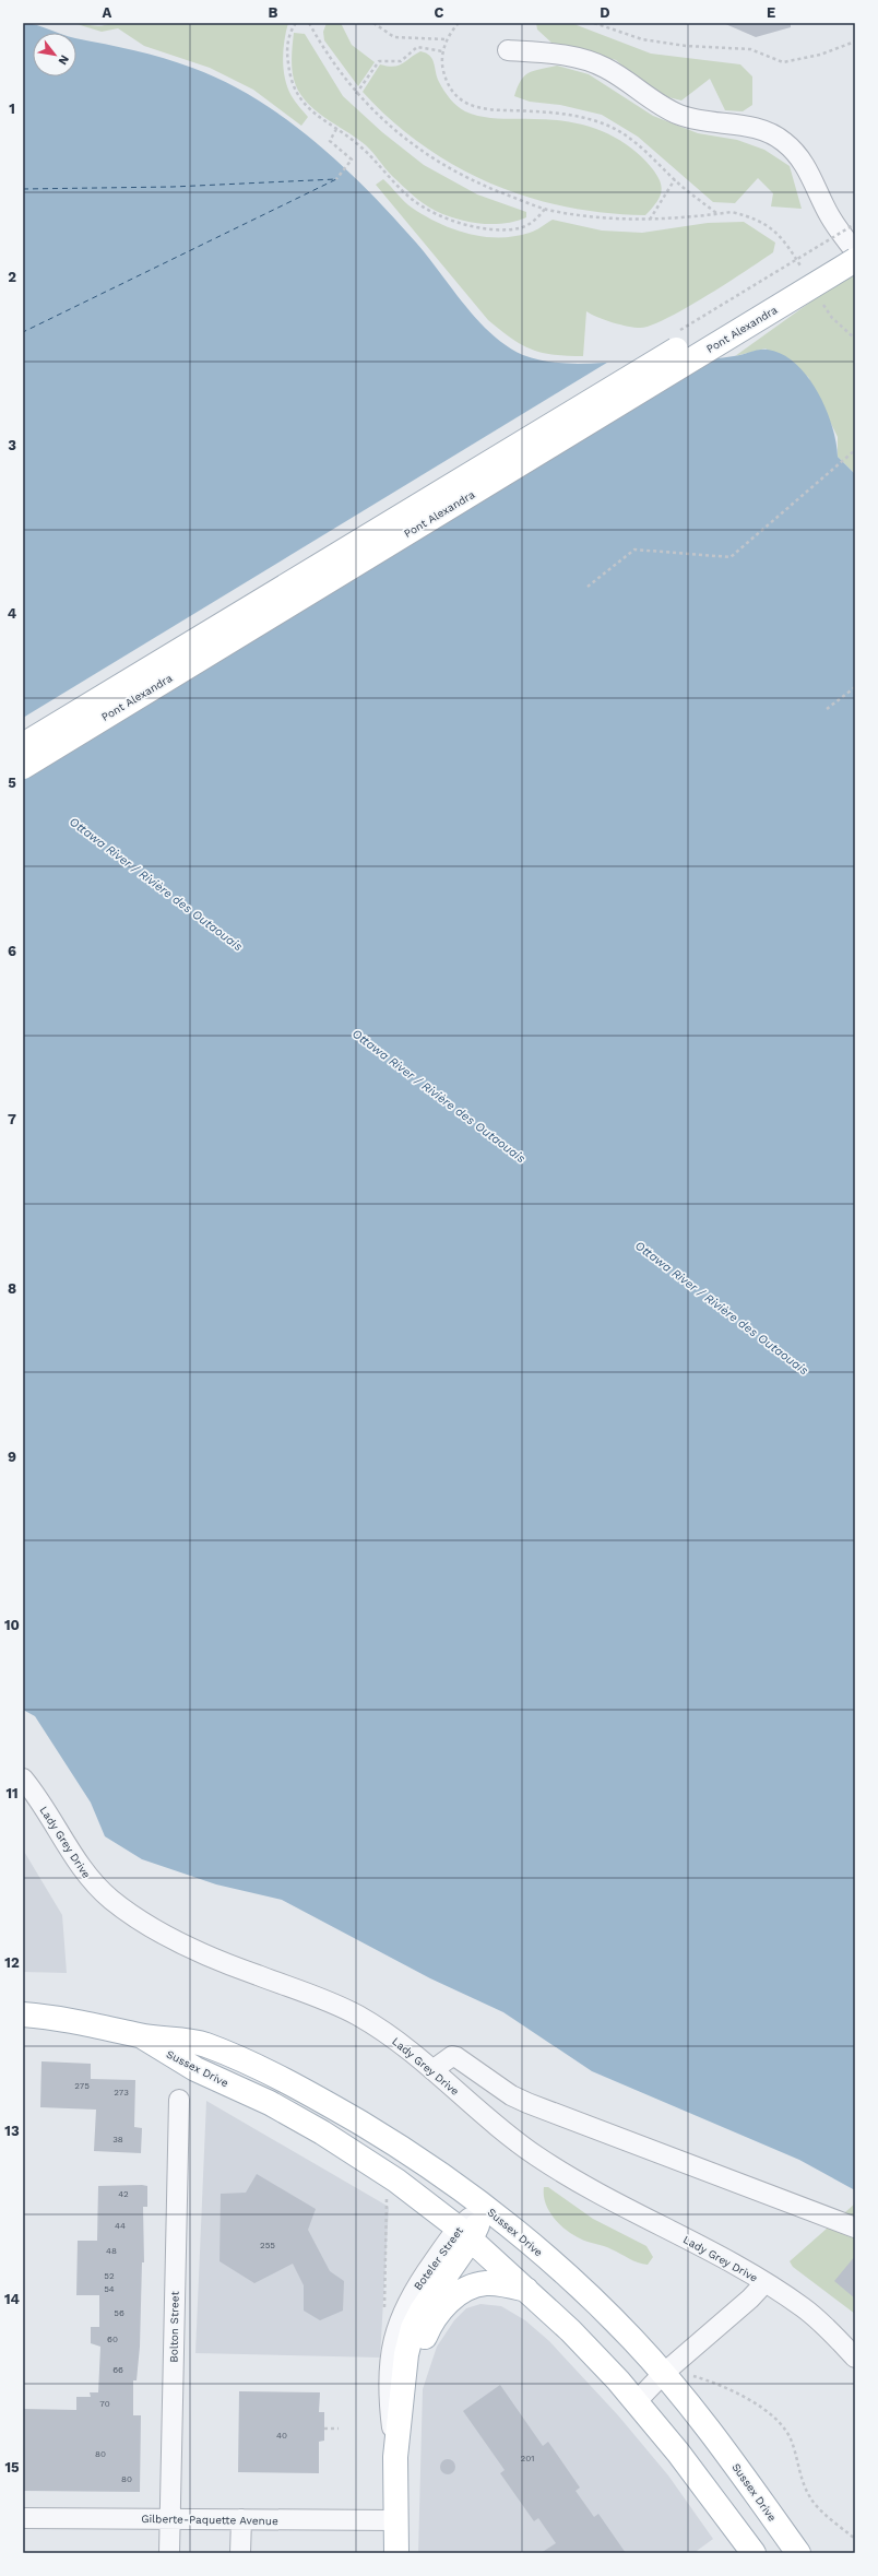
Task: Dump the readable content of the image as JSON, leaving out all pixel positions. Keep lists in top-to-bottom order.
{
  "streets": {
    "main road": ["Pont Alexandra", "Sussex Drive", "Boteler Street"],
    "street": ["Lady Grey Drive", "Bolton Street", "Gilberte-Paquette Avenue"]
  },
  "crossings": [
    ["Lady Grey Drive", "Sussex Drive"],
    ["Sussex Drive", "Boteler Street"],
    ["Boteler Street", "Gilberte-Paquette Avenue"],
    ["Bolton Street", "Gilberte-Paquette Avenue"]
  ],
  "water": ["Ottawa River / Rivière des Outaouais"],
  "house_numbers": [
    "275",
    "273",
    "38",
    "42",
    "44",
    "255",
    "48",
    "52",
    "54",
    "56",
    "60",
    "66",
    "70",
    "40",
    "80",
    "201",
    "80"
  ],
  "north": "bottom right",
  "grid": {
    "columns": [
      "A",
      "B",
      "C",
      "D",
      "E"
    ],
    "rows": [
      "1",
      "2",
      "3",
      "4",
      "5",
      "6",
      "7",
      "8",
      "9",
      "10",
      "11",
      "12",
      "13",
      "14",
      "15"
    ]
  }
}
